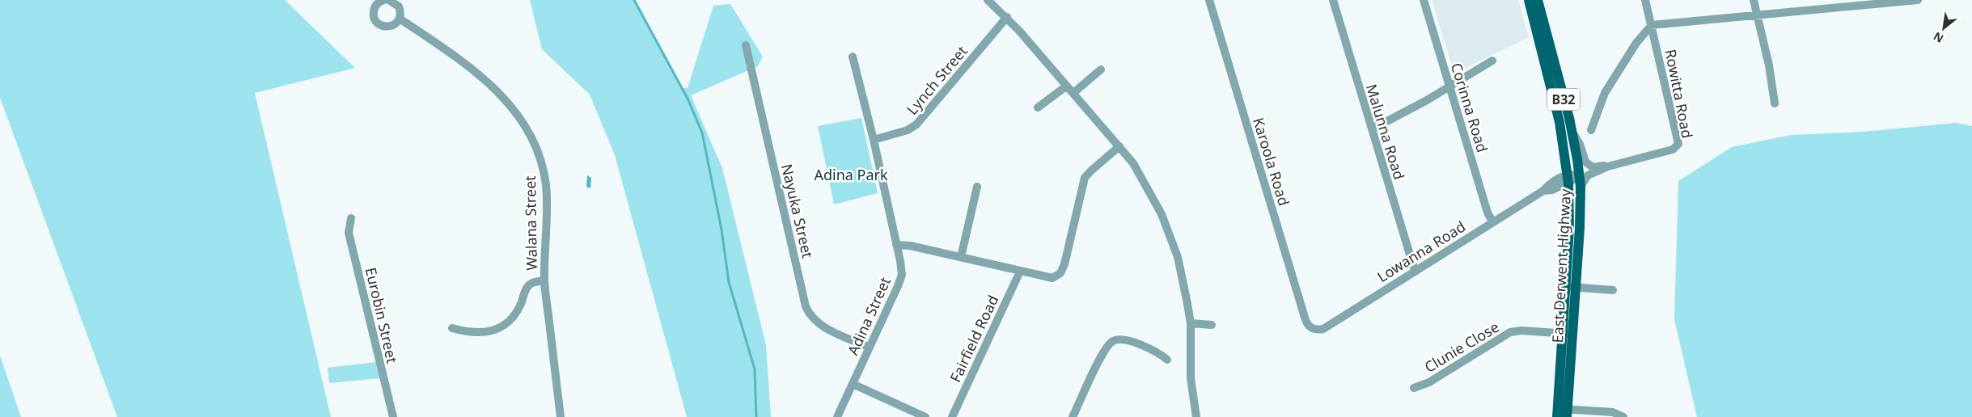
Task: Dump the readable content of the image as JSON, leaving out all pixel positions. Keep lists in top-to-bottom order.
{
  "streets": {
    "main road": ["B32", "East Derwent Highway"],
    "street": [
      "Lynch Street",
      "Rowitta Road",
      "Corinna Road",
      "Malunna Road",
      "Karoola Road",
      "Nayuka Street",
      "Walana Street",
      "Lowanna Road",
      "Eurobin Street",
      "Adina Street",
      "Fairfield Road",
      "Clunie Close"
    ]
  },
  "crossings": [
    ["Lynch Street", "Adina Street"],
    ["Rowitta Road", "East Derwent Highway"],
    ["Corinna Road", "Lowanna Road"],
    ["Malunna Road", "Lowanna Road"],
    ["Karoola Road", "Lowanna Road"],
    ["Nayuka Street", "Adina Street"],
    ["Lowanna Road", "East Derwent Highway"],
    ["East Derwent Highway", "Clunie Close"]
  ],
  "parks": ["Adina Park"],
  "north": "bottom left"
}
